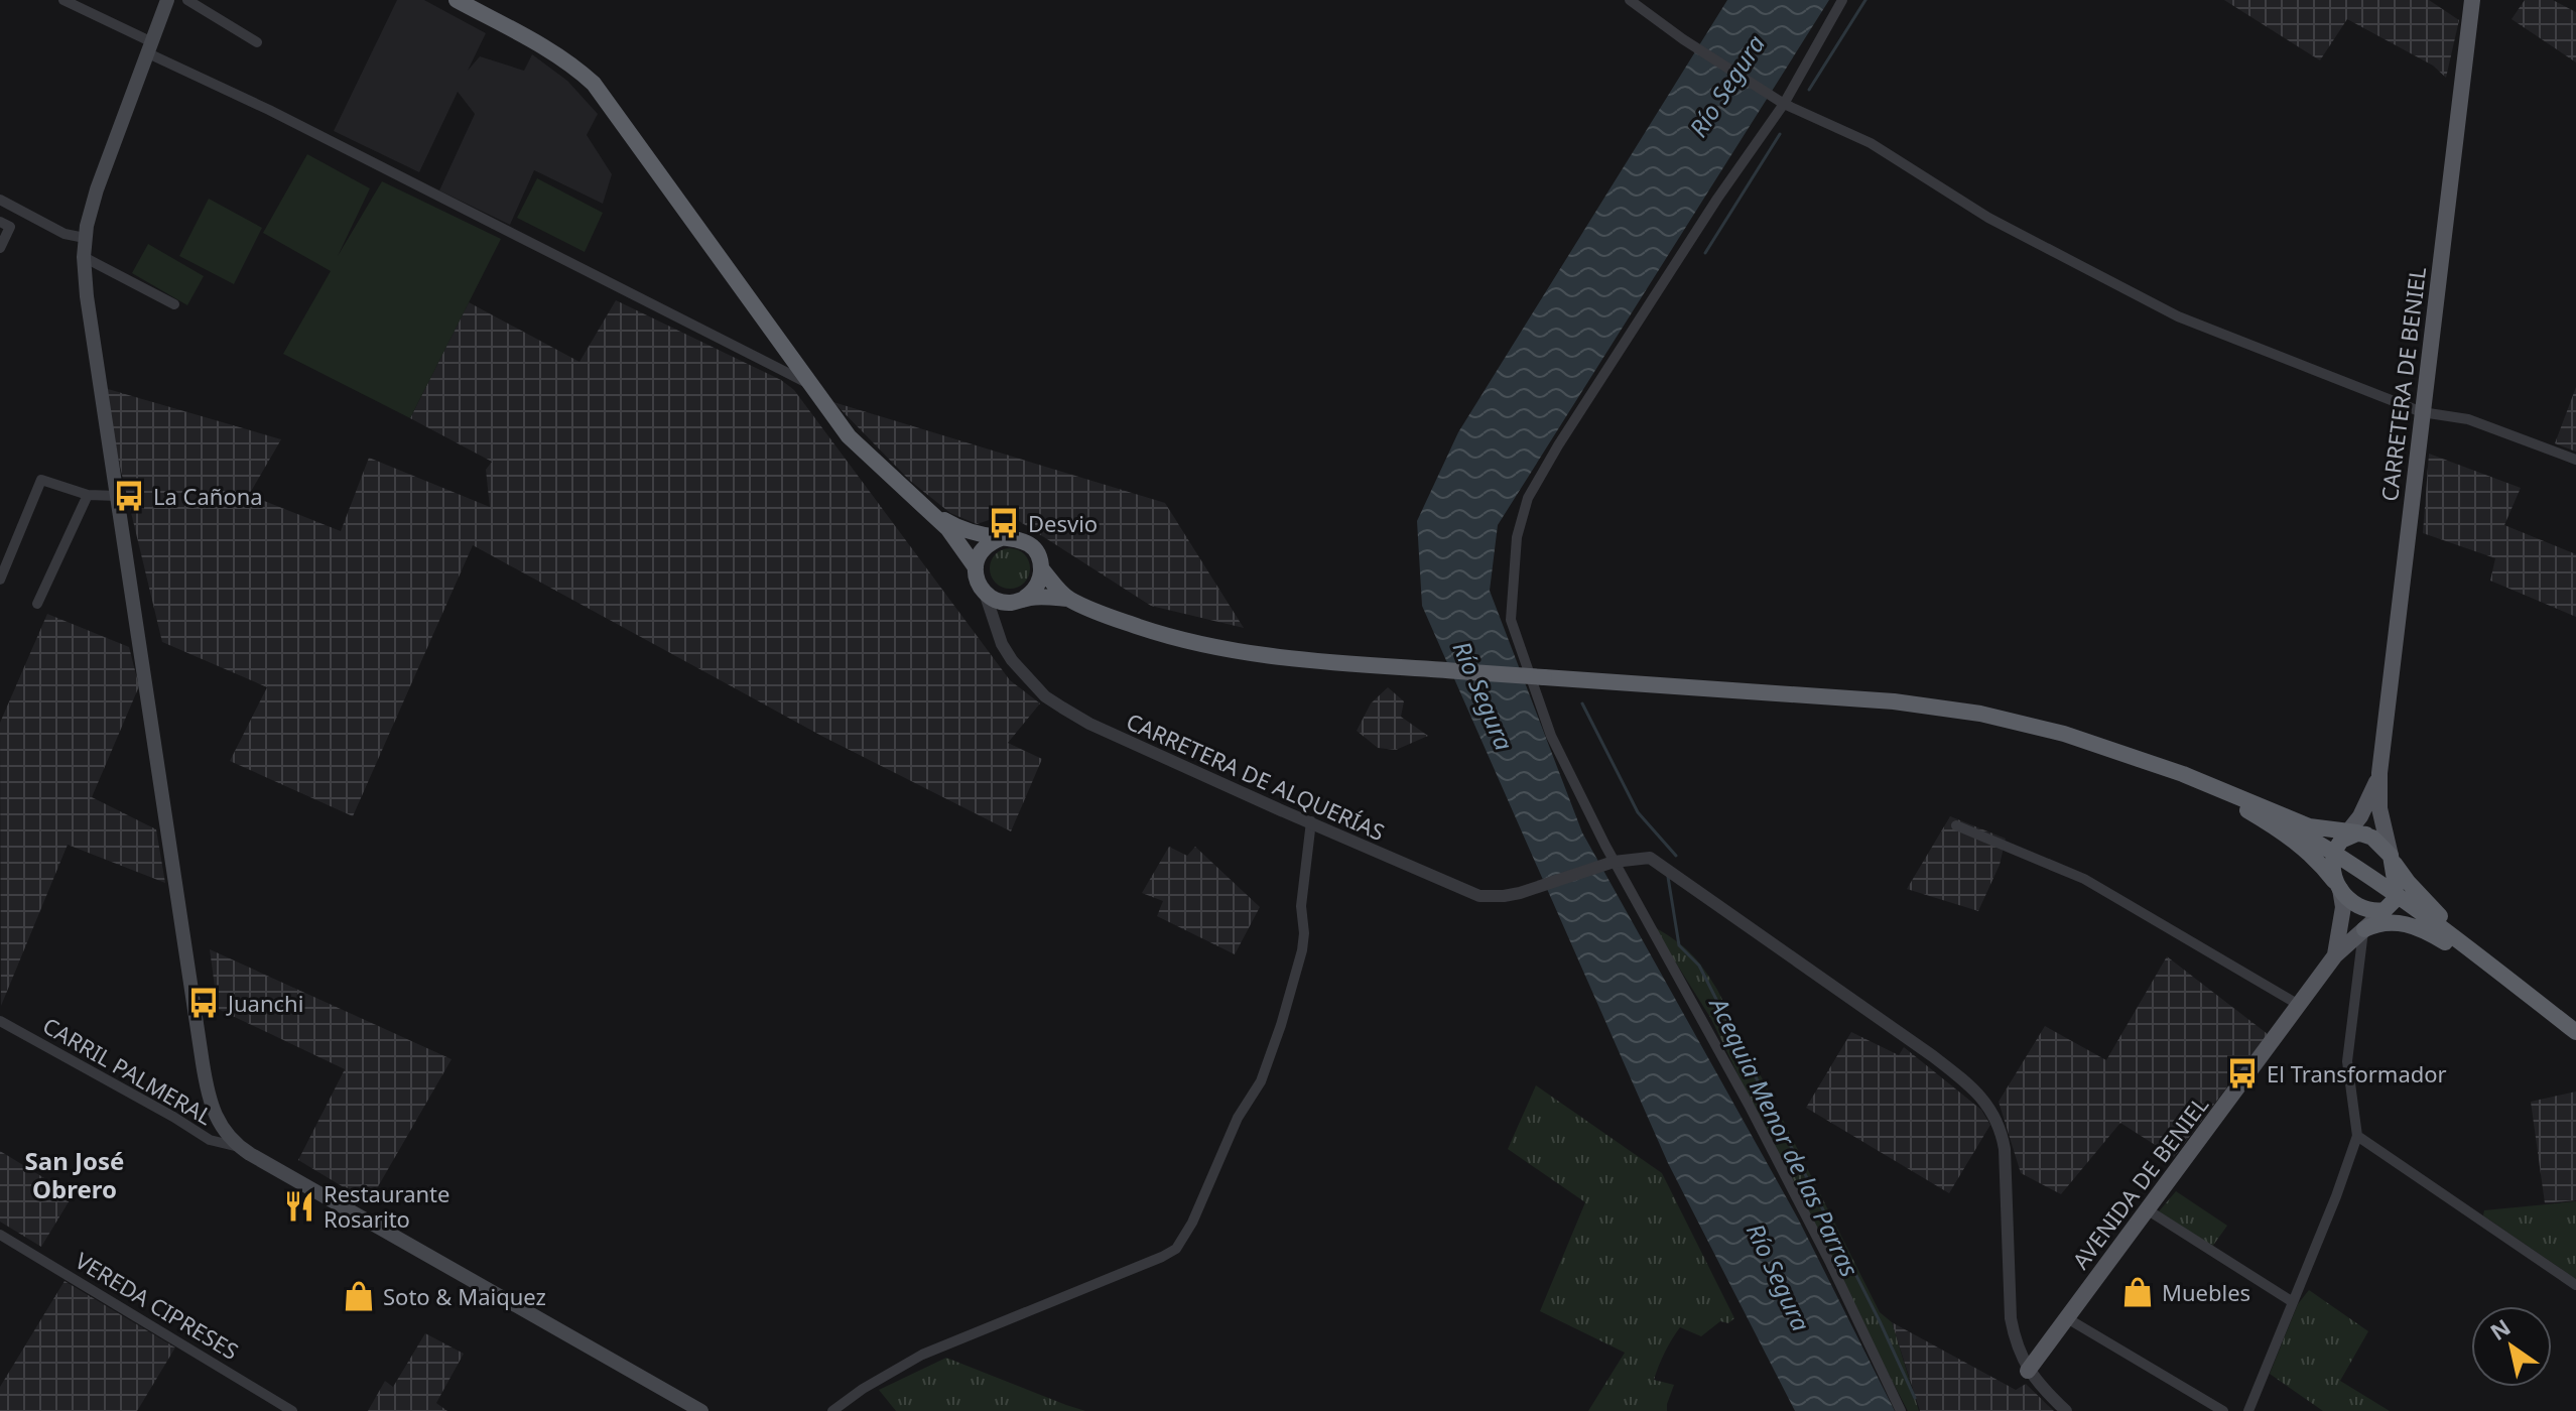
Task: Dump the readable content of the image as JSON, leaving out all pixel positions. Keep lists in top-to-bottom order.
{
  "streets": {
    "main road": ["CARRETERA DE BENIEL", "AVENIDA DE BENIEL"],
    "street": ["CARRETERA DE ALQUERÍAS", "CARRIL PALMERAL", "VEREDA CIPRESES"]
  },
  "crossings": [
    ["CARRETERA DE ALQUERÍAS", "AVENIDA DE BENIEL"]
  ],
  "districts": ["San José Obrero"],
  "water": ["Río Segura", "Acequia Menor de las Parras"],
  "places": {
    "bus stop": [
      "La Cañona",
      "Desvio",
      "Juanchi",
      "El Transformador"
    ],
    "restaurant": ["Restaurante Rosarito"],
    "shop": ["Muebles", "Soto & Maiquez"]
  },
  "north": "top left"
}
